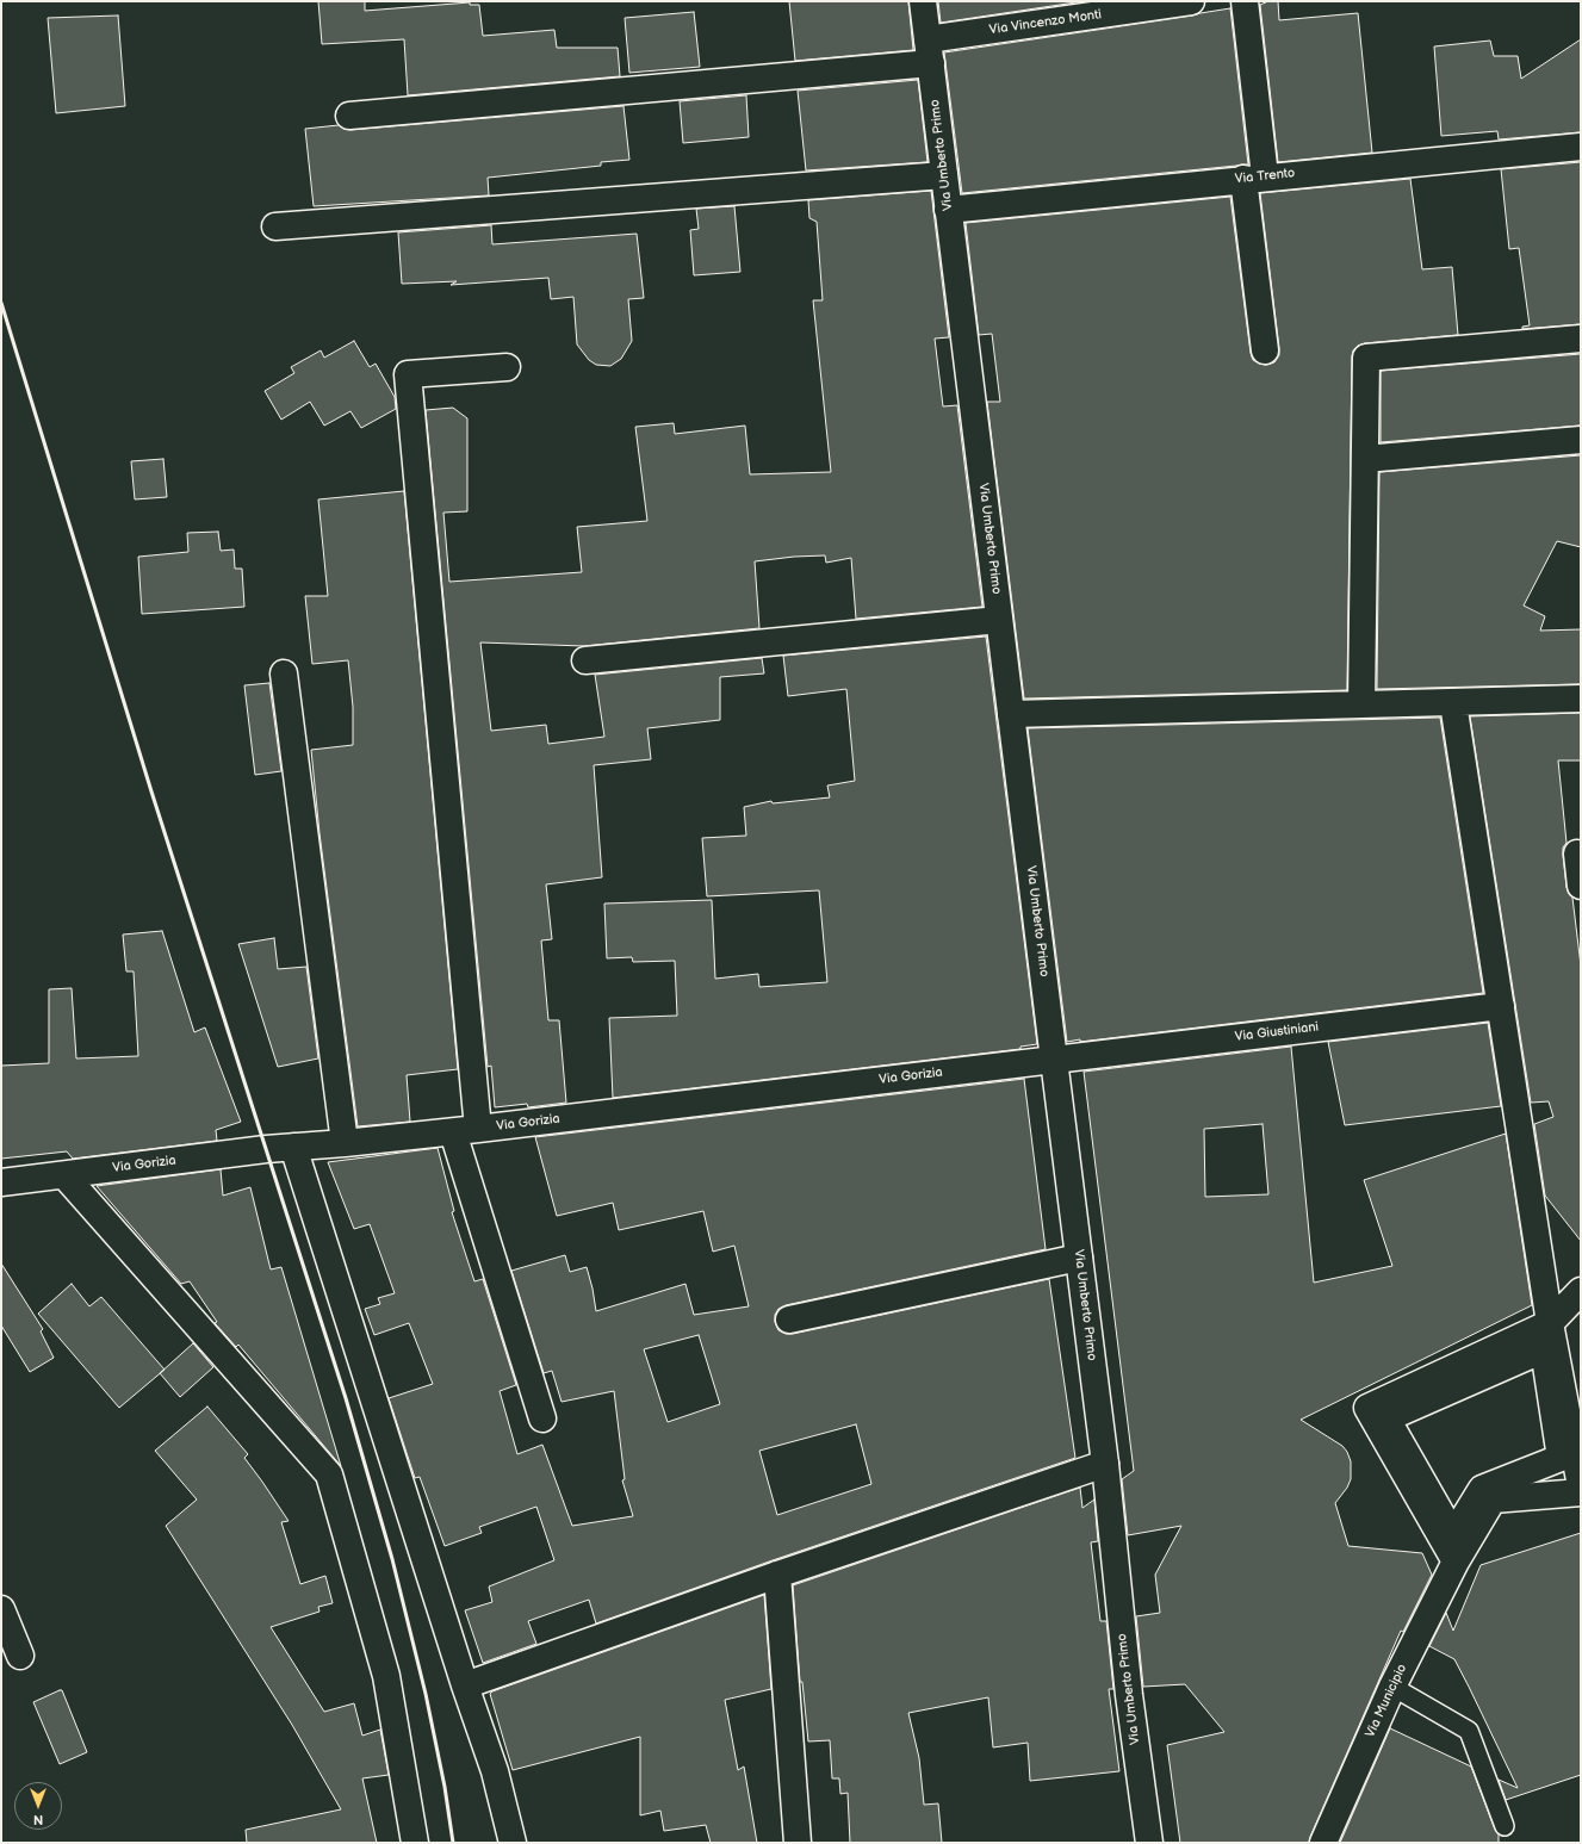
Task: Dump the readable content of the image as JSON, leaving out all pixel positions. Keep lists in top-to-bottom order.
{
  "streets": {
    "street": [
      "Via Vincenzo Monti",
      "Via Umberto Primo",
      "Via Trento",
      "Via Giustiniani",
      "Via Gorizia",
      "Via Municipio"
    ]
  },
  "crossings": [
    ["Via Vincenzo Monti", "Via Umberto Primo"],
    ["Via Umberto Primo", "Via Trento"],
    ["Via Umberto Primo", "Via Giustiniani"],
    ["Via Umberto Primo", "Via Gorizia"],
    ["Via Giustiniani", "Via Gorizia"]
  ],
  "north": "bottom"
}
